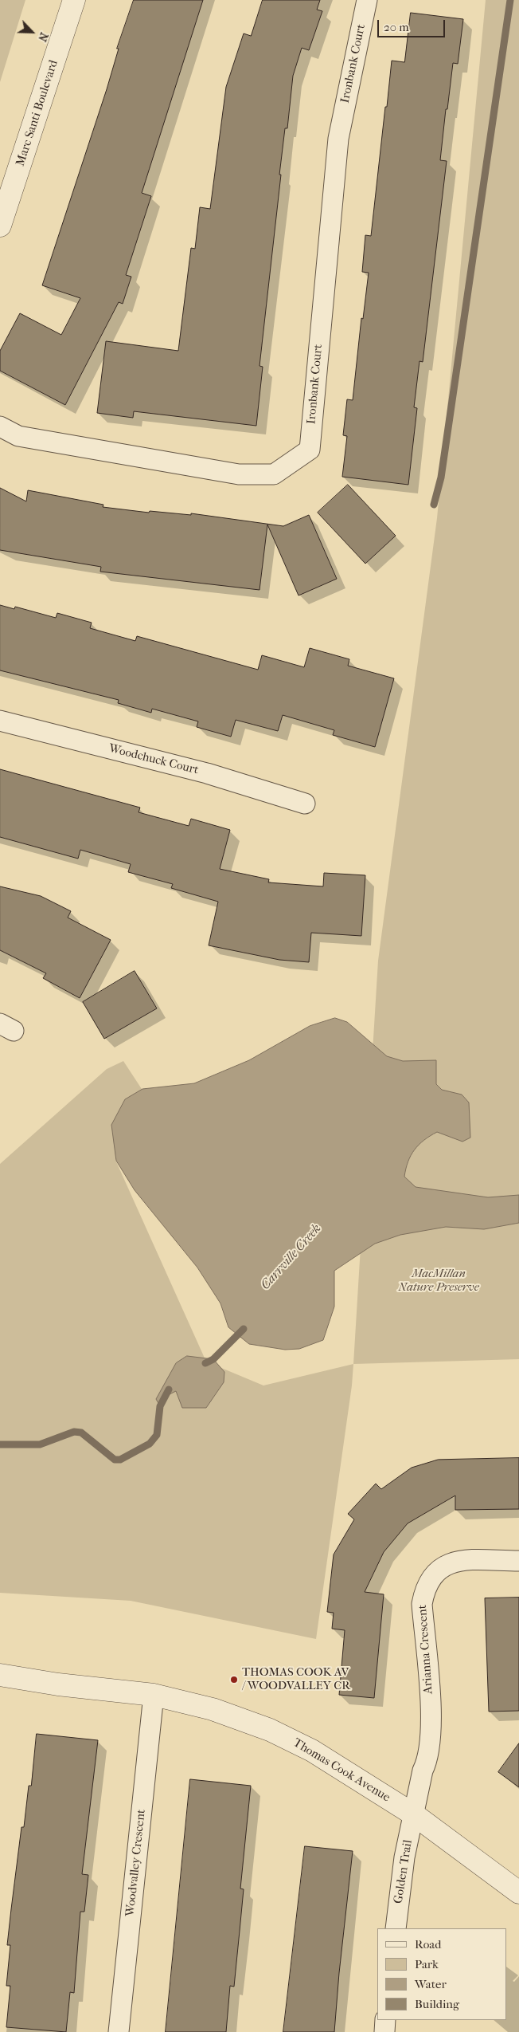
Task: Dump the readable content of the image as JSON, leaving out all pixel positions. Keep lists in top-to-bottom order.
{
  "streets": {
    "street": [
      "Ironbank Court",
      "Marc Santi Boulevard",
      "Woodchuck Court",
      "Arianna Crescent",
      "Thomas Cook Avenue",
      "Woodvalley Crescent",
      "Golden Trail"
    ]
  },
  "crossings": [
    ["Arianna Crescent", "Thomas Cook Avenue"],
    ["Arianna Crescent", "Golden Trail"],
    ["Thomas Cook Avenue", "Woodvalley Crescent"],
    ["Thomas Cook Avenue", "Golden Trail"]
  ],
  "water": ["Carrville Creek"],
  "parks": ["MacMillan Nature Preserve"],
  "places": ["THOMAS COOK AV / WOODVALLEY CR"],
  "legend": [
    "Road",
    "Park",
    "Water",
    "Building"
  ],
  "scale_bar": "20 m",
  "north": "bottom right"
}
